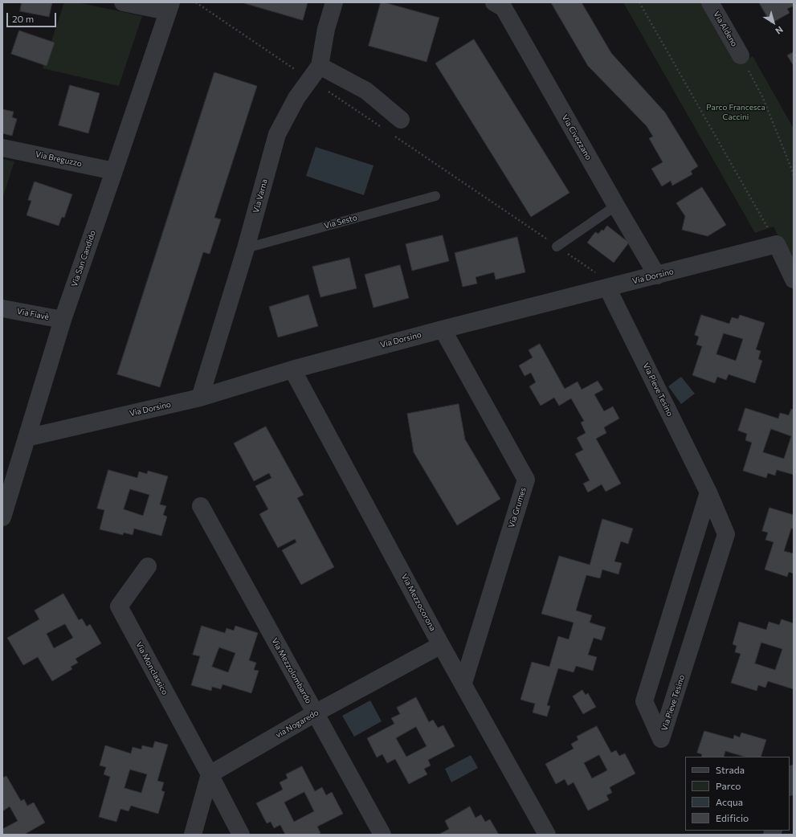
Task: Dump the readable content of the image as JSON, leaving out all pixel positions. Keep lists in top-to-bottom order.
{
  "streets": {
    "street": [
      "Via Aldeno",
      "Via Civezzano",
      "Via Breguzzo",
      "Via Varna",
      "Via San Candido",
      "Via Dorsino",
      "Via Fiavè",
      "Via Pieve Tesino",
      "Via Grumes",
      "Via Mezzocorona",
      "Via Monclassico",
      "Via Mezzolombardo",
      "via Nogaredo"
    ],
    "lane": ["Via Sesto"]
  },
  "crossings": [
    ["Via Civezzano", "Via Dorsino"],
    ["Via Breguzzo", "Via San Candido"],
    ["Via Varna", "Via Sesto"],
    ["Via Varna", "Via Dorsino"],
    ["Via San Candido", "Via Dorsino"],
    ["Via San Candido", "Via Fiavè"],
    ["Via Dorsino", "Via Pieve Tesino"],
    ["Via Dorsino", "Via Grumes"],
    ["Via Dorsino", "Via Mezzocorona"],
    ["Via Grumes", "Via Mezzocorona"],
    ["Via Mezzocorona", "via Nogaredo"],
    ["Via Monclassico", "via Nogaredo"],
    ["Via Mezzolombardo", "via Nogaredo"]
  ],
  "parks": ["Parco Francesca Caccini"],
  "legend": [
    "Strada",
    "Parco",
    "Acqua",
    "Edificio"
  ],
  "scale_bar": "20 m",
  "north": "bottom right"
}
